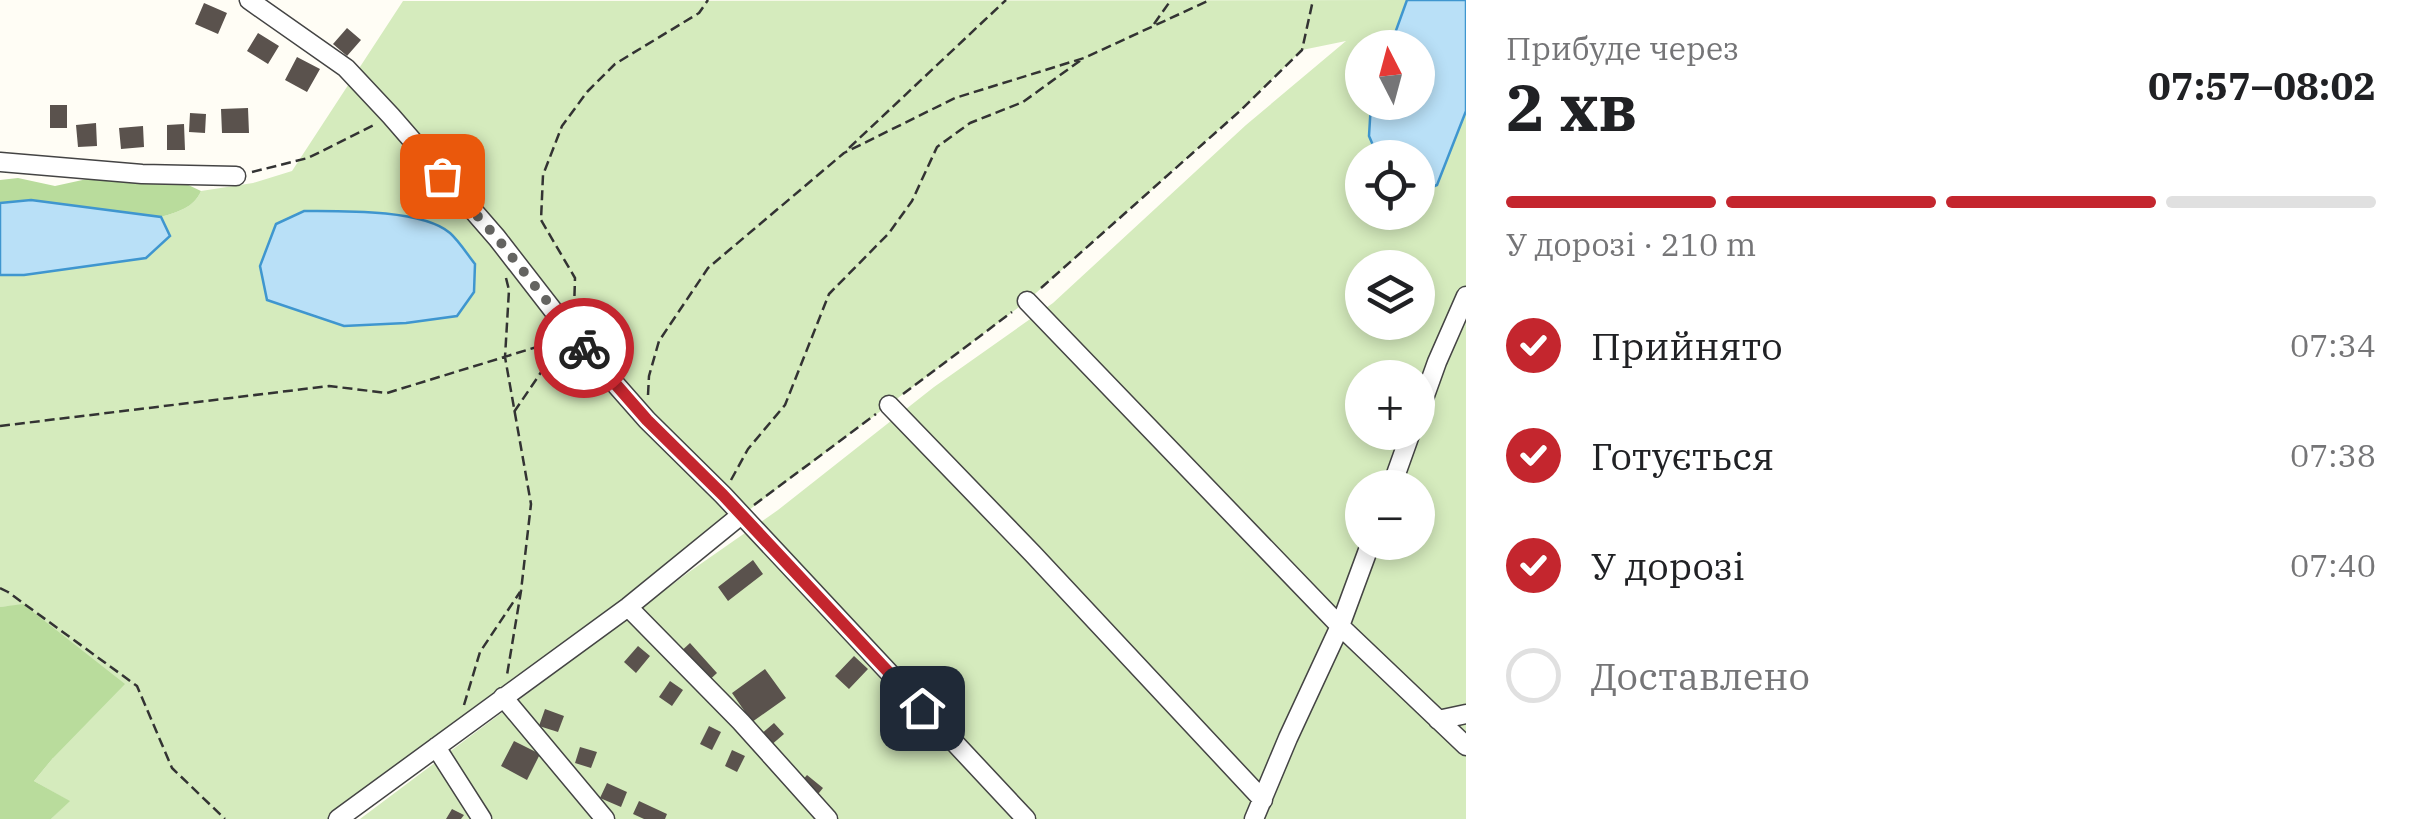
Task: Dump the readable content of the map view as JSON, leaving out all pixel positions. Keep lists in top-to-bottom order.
{
  "north": "top",
  "page": {
    "heading": ["2 хв", "Прибуде через", "07:57–08:02"],
    "map_buttons": ["+", "−"],
    "bar": "У дорозі · 210 m",
    "list": [
      ["Прийнято", "07:34"],
      ["Готується", "07:38"],
      ["У дорозі", "07:40"],
      "Доставлено"
    ]
  }
}
